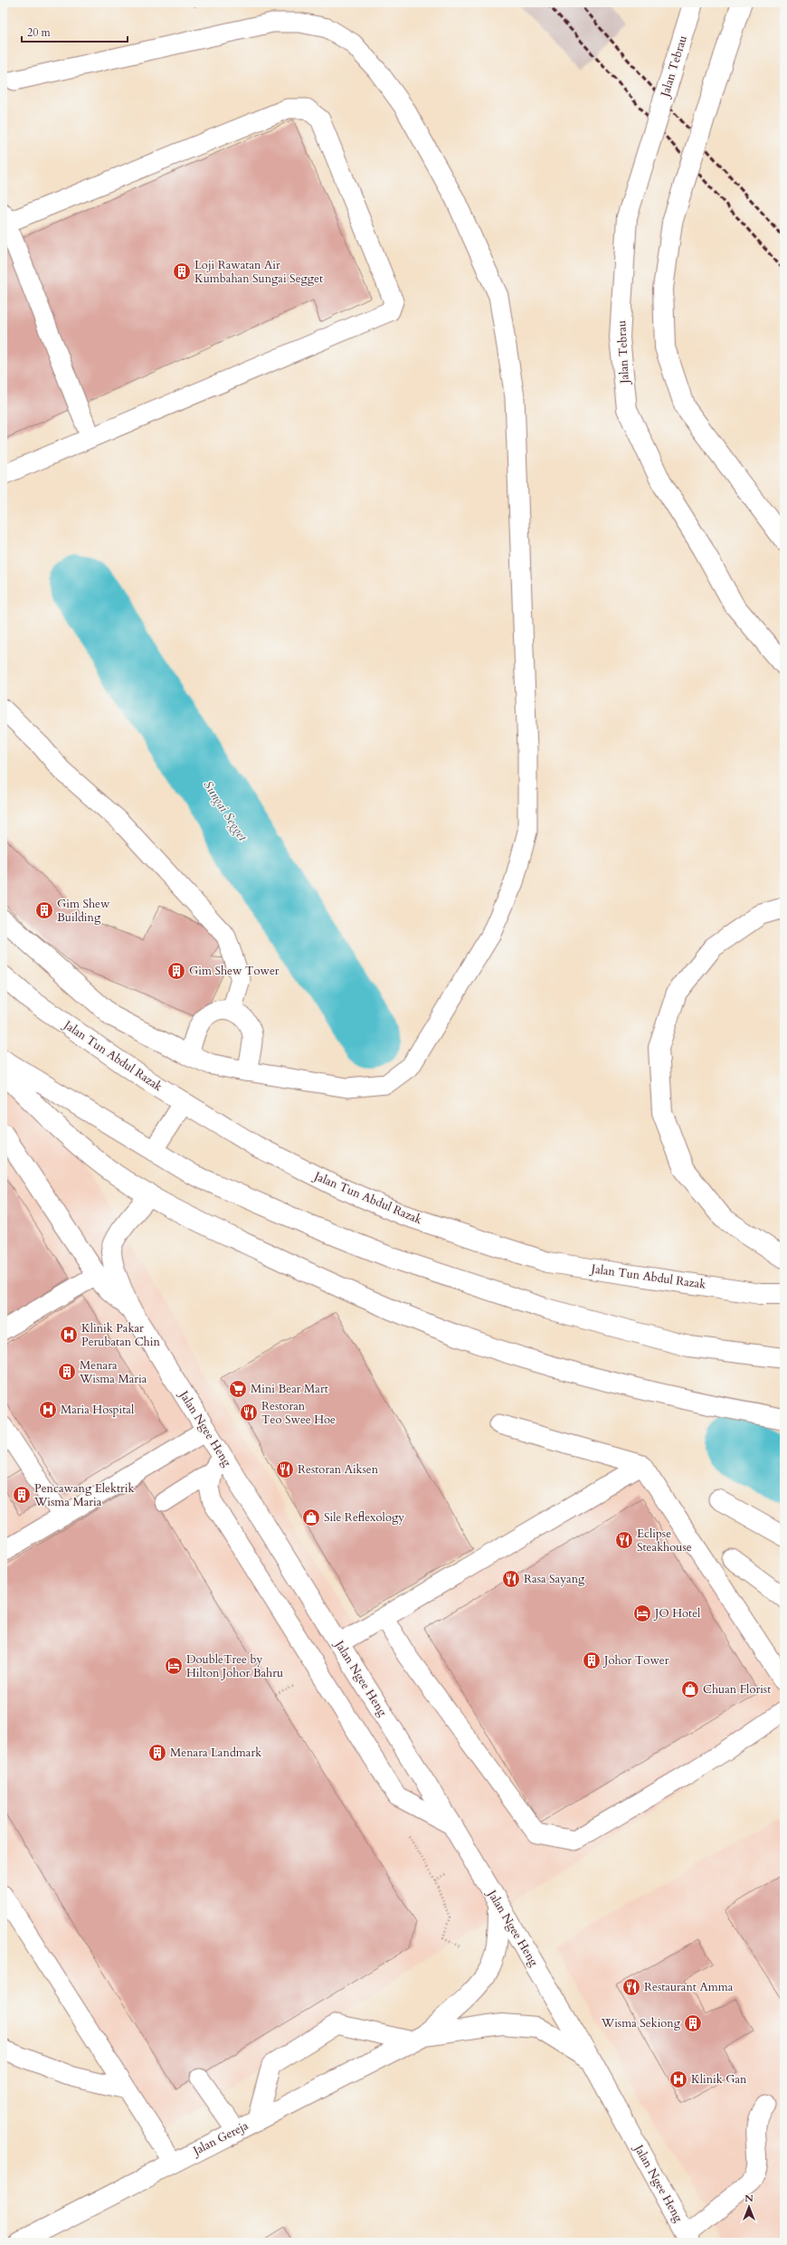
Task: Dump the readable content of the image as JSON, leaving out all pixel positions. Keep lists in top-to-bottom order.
{
  "streets": {
    "main road": [
      "Jalan Tebrau",
      "Jalan Tun Abdul Razak",
      "Jalan Ngee Heng",
      "Jalan Gereja"
    ]
  },
  "crossings": [
    ["Jalan Ngee Heng", "Jalan Gereja"]
  ],
  "water": ["Sungai Segget"],
  "places": {
    "building": [
      "Loji Rawatan Air Kumbahan Sungai Segget",
      "Gim Shew Building",
      "Gim Shew Tower",
      "Menara Wisma Maria",
      "Pencawang Elektrik Wisma Maria",
      "Johor Tower",
      "Menara Landmark",
      "Wisma Sekiong"
    ],
    "hospital": ["Klinik Pakar Perubatan Chin", "Maria Hospital", "Klinik Gan"],
    "supermarket": ["Mini Bear Mart"],
    "restaurant": [
      "Restoran Teo Swee Hoe",
      "Restoran Aiksen",
      "Eclipse Steakhouse",
      "Rasa Sayang",
      "Restaurant Amma"
    ],
    "shop": ["Sile Reflexology", "Chuan Florist"],
    "hotel": ["JO Hotel", "DoubleTree by Hilton Johor Bahru"]
  },
  "scale_bar": "20 m",
  "north": "top"
}
